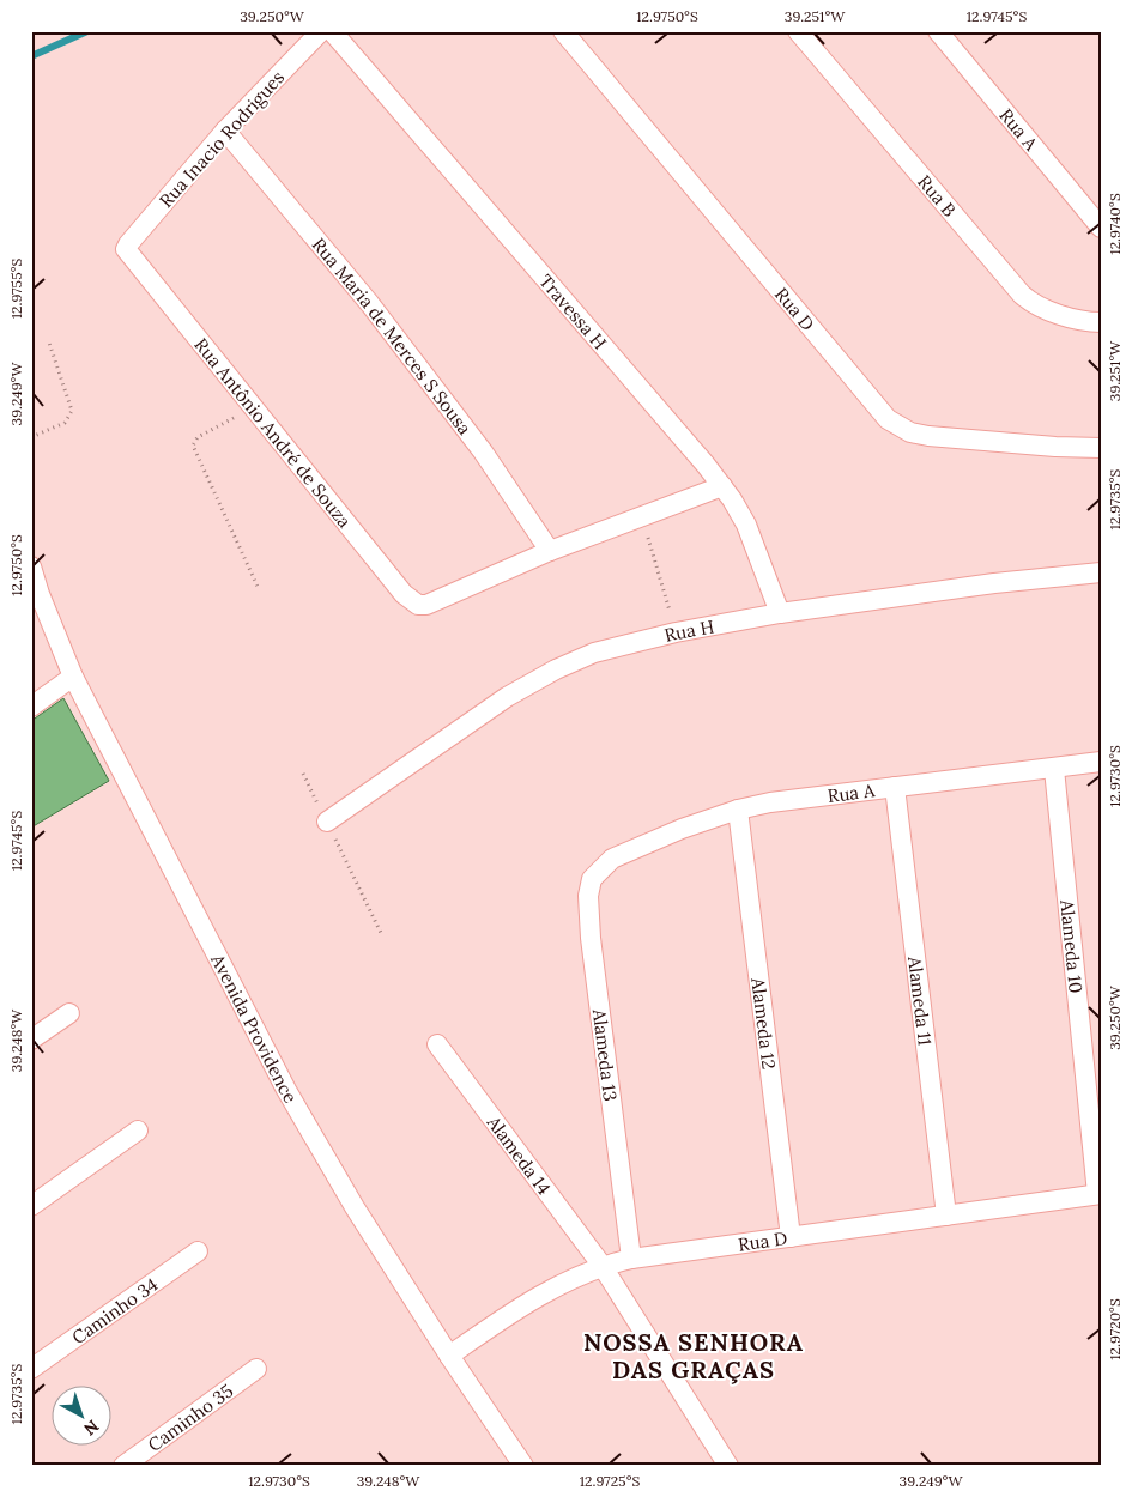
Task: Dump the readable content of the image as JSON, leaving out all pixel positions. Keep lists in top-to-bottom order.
{
  "streets": {
    "street": [
      "Rua A",
      "Rua Inacio Rodrigues",
      "Rua B",
      "Rua D",
      "Travessa H",
      "Rua Maria de Merces S Sousa",
      "Rua Antônio André de Souza",
      "Rua H",
      "Alameda 10",
      "Alameda 11",
      "Alameda 12",
      "Avenida Providence",
      "Alameda 13",
      "Alameda 14",
      "Caminho 34",
      "Caminho 35"
    ]
  },
  "crossings": [
    ["Rua A", "Alameda 10"],
    ["Rua A", "Alameda 11"],
    ["Rua A", "Alameda 12"],
    ["Rua A", "Alameda 13"],
    ["Rua Inacio Rodrigues", "Rua Maria de Merces S Sousa"],
    ["Rua Inacio Rodrigues", "Rua Antônio André de Souza"],
    ["Rua D", "Alameda 10"],
    ["Rua D", "Alameda 11"],
    ["Rua D", "Alameda 12"],
    ["Rua D", "Avenida Providence"],
    ["Rua D", "Alameda 13"],
    ["Rua D", "Alameda 14"],
    ["Travessa H", "Rua H"],
    ["Rua Maria de Merces S Sousa", "Rua Antônio André de Souza"]
  ],
  "districts": ["NOSSA SENHORA DAS GRAÇAS"],
  "north": "bottom right",
  "coordinates": [
    "39.250°W",
    "12.9750°S",
    "39.251°W",
    "12.9745°S",
    "12.9740°S",
    "12.9755°S",
    "39.249°W",
    "12.9735°S",
    "12.9730°S",
    "39.248°W",
    "12.9720°S",
    "12.9725°S"
  ]
}
